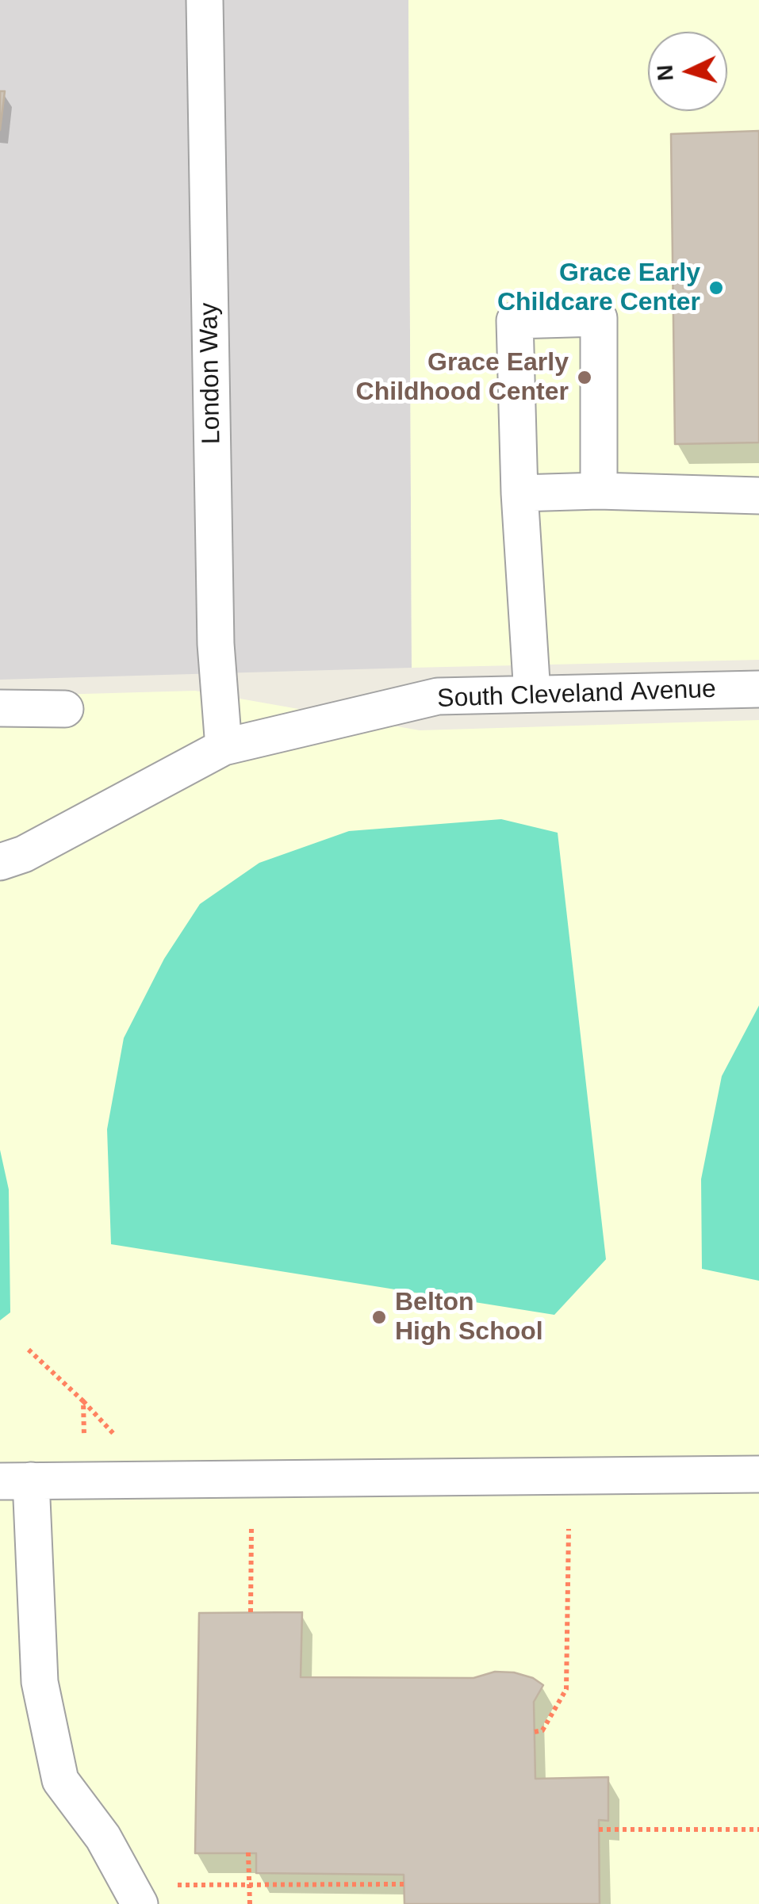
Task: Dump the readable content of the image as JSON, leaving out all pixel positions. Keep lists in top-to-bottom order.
{
  "streets": {
    "street": ["London Way", "South Cleveland Avenue"]
  },
  "crossings": [
    ["London Way", "South Cleveland Avenue"]
  ],
  "places": ["Grace Early Childcare Center", "Grace Early Childhood Center", "Belton High School"],
  "north": "left"
}
